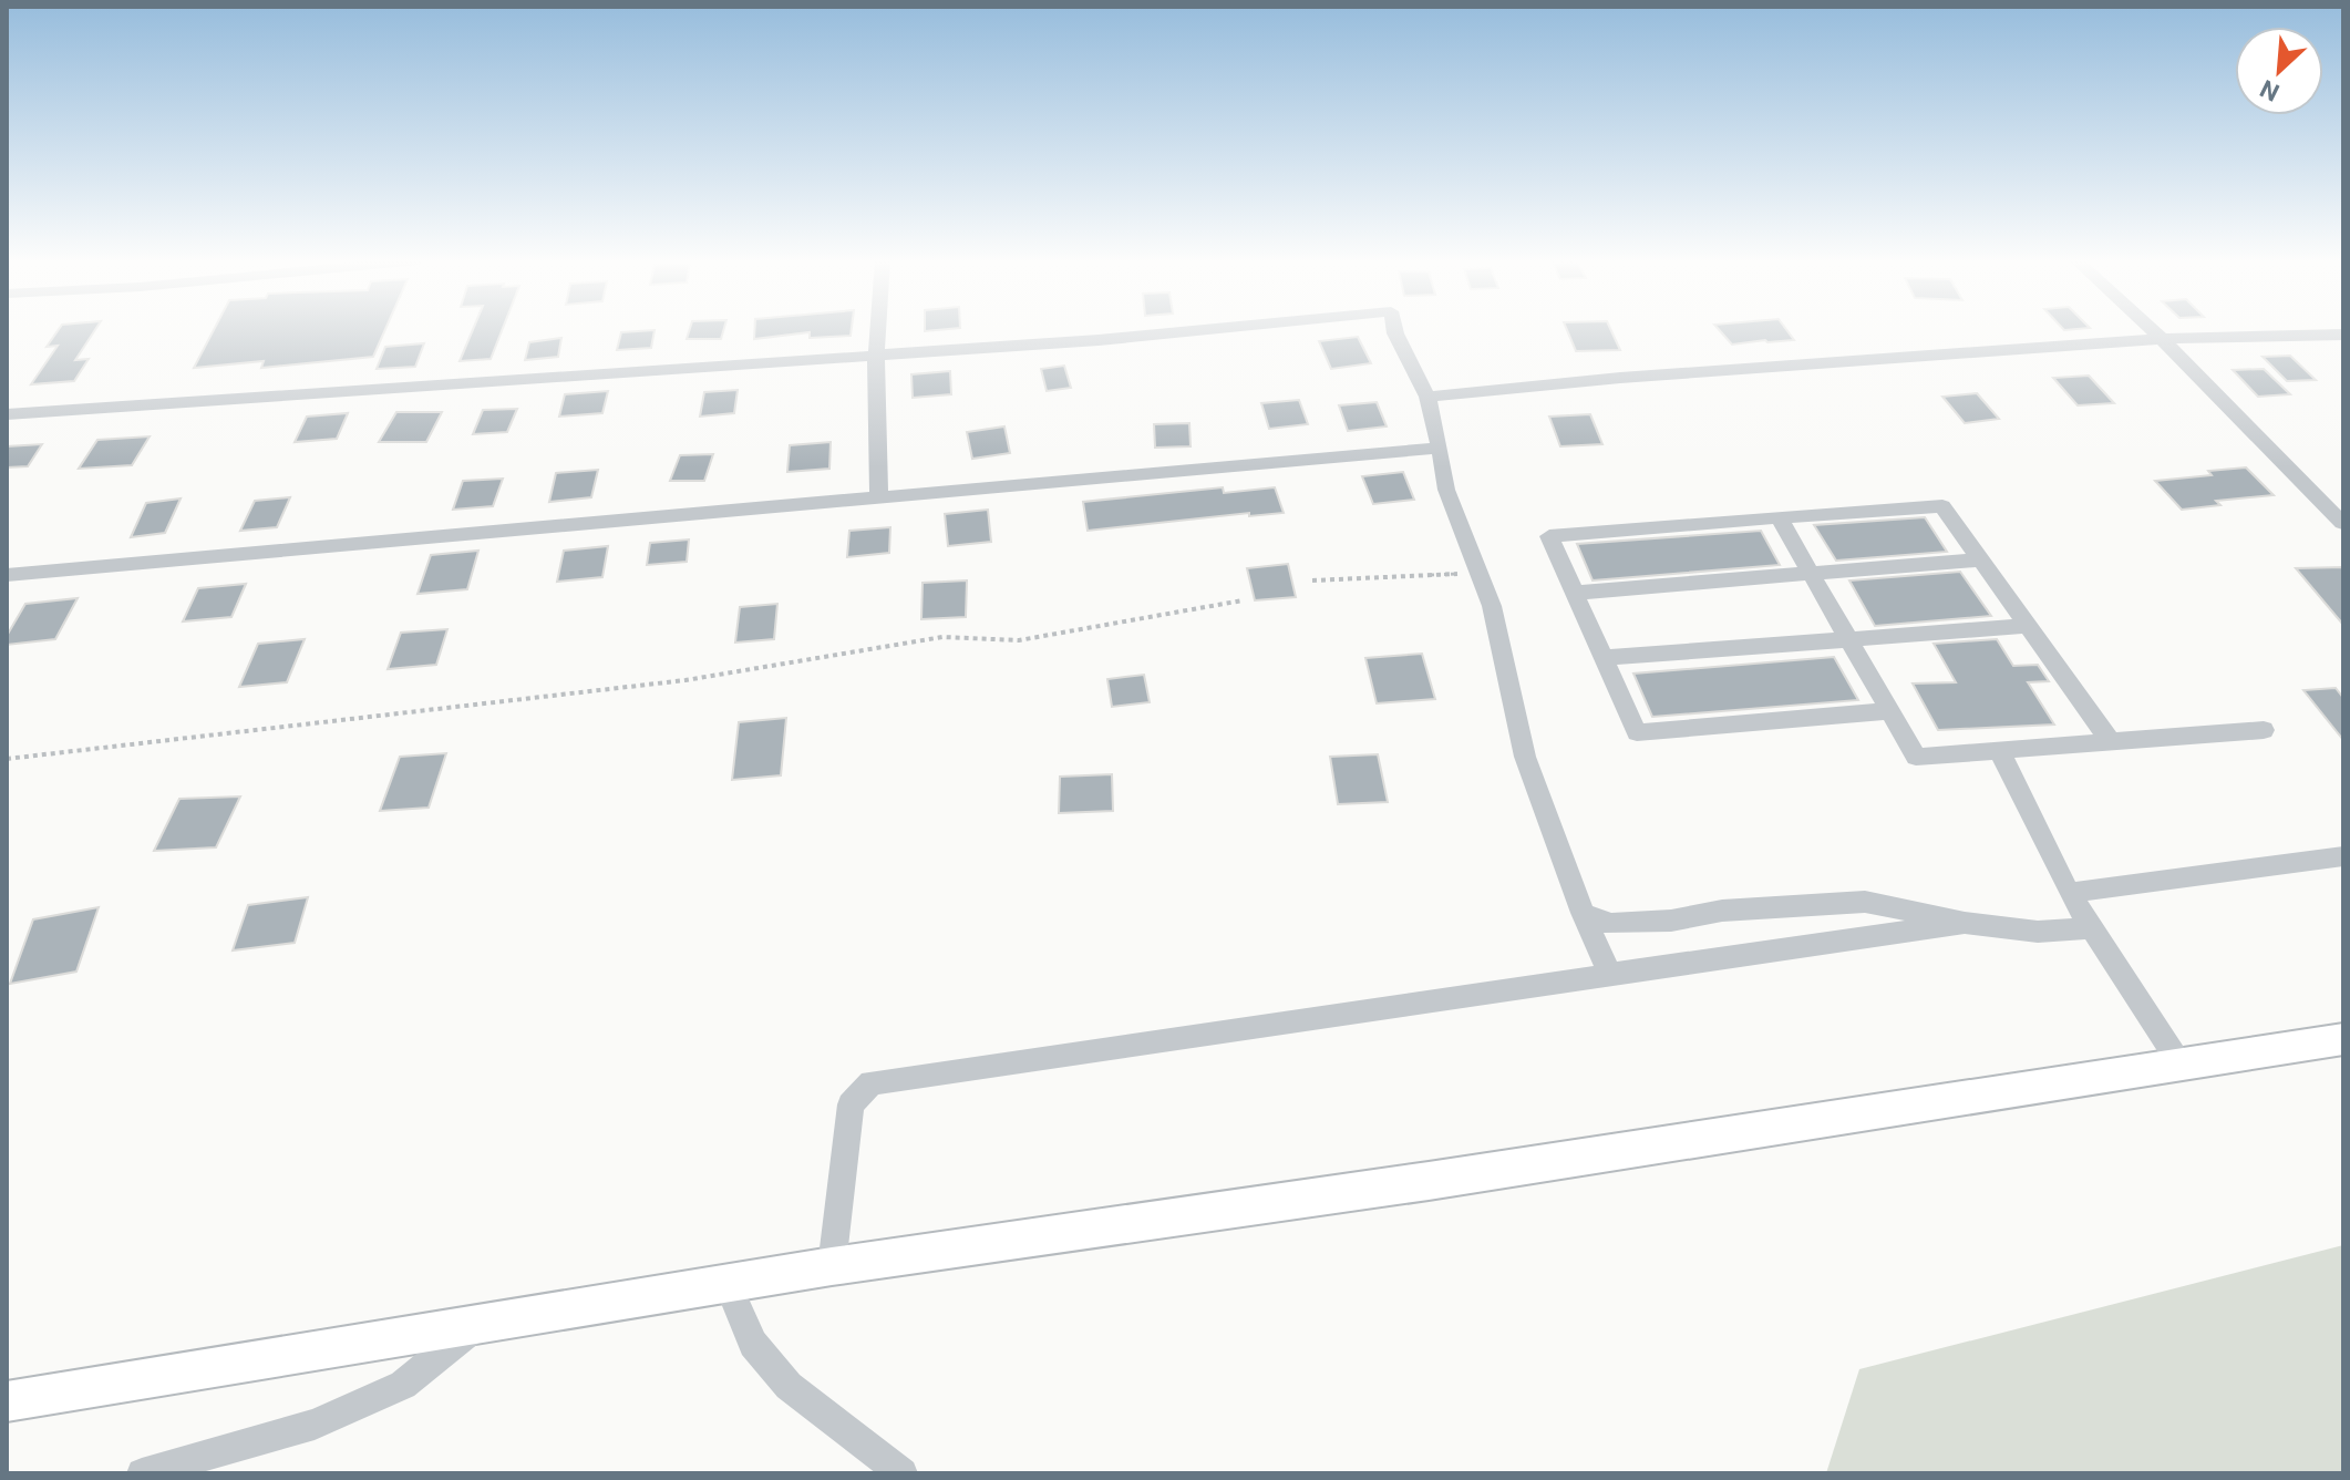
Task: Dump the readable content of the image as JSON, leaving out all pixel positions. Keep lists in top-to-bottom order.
{
  "north": "bottom left"
}
